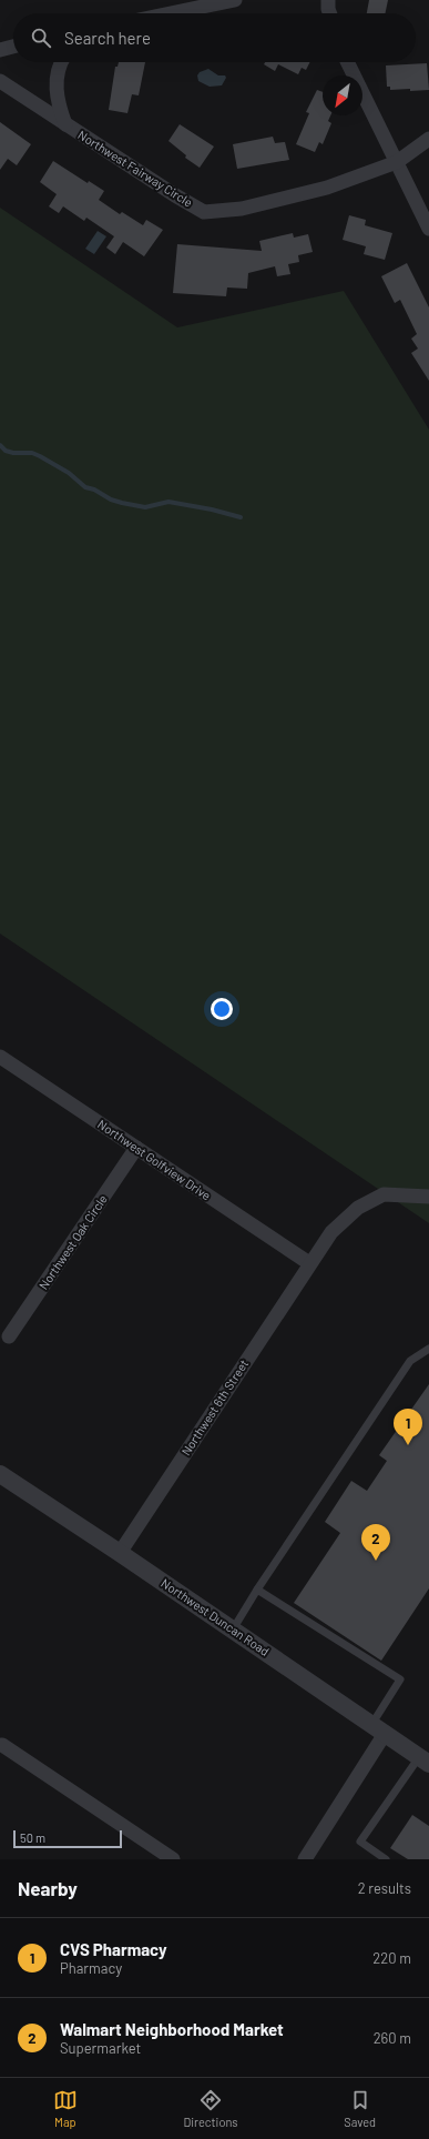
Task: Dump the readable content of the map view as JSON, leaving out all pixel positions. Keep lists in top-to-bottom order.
{
  "streets": {
    "street": [
      "Northwest Fairway Circle",
      "Northwest Golfview Drive",
      "Northwest Oak Circle",
      "Northwest 6th Street",
      "Northwest Duncan Road"
    ]
  },
  "crossings": [
    ["Northwest Golfview Drive", "Northwest Oak Circle"],
    ["Northwest Golfview Drive", "Northwest 6th Street"],
    ["Northwest 6th Street", "Northwest Duncan Road"]
  ],
  "scale_bar": "50 m",
  "north": "bottom left",
  "page": {
    "search": "Search here",
    "pins": ["1", "2"],
    "scale": "50 m",
    "heading": ["Nearby", "2 results"],
    "list": [
      {
        "mark": "1",
        "name": "CVS Pharmacy",
        "note": "Pharmacy",
        "value": "220 m"
      },
      {
        "mark": "2",
        "name": "Walmart Neighborhood Market",
        "note": "Supermarket",
        "value": "260 m"
      }
    ],
    "nav": ["Map", "Directions", "Saved"]
  }
}
